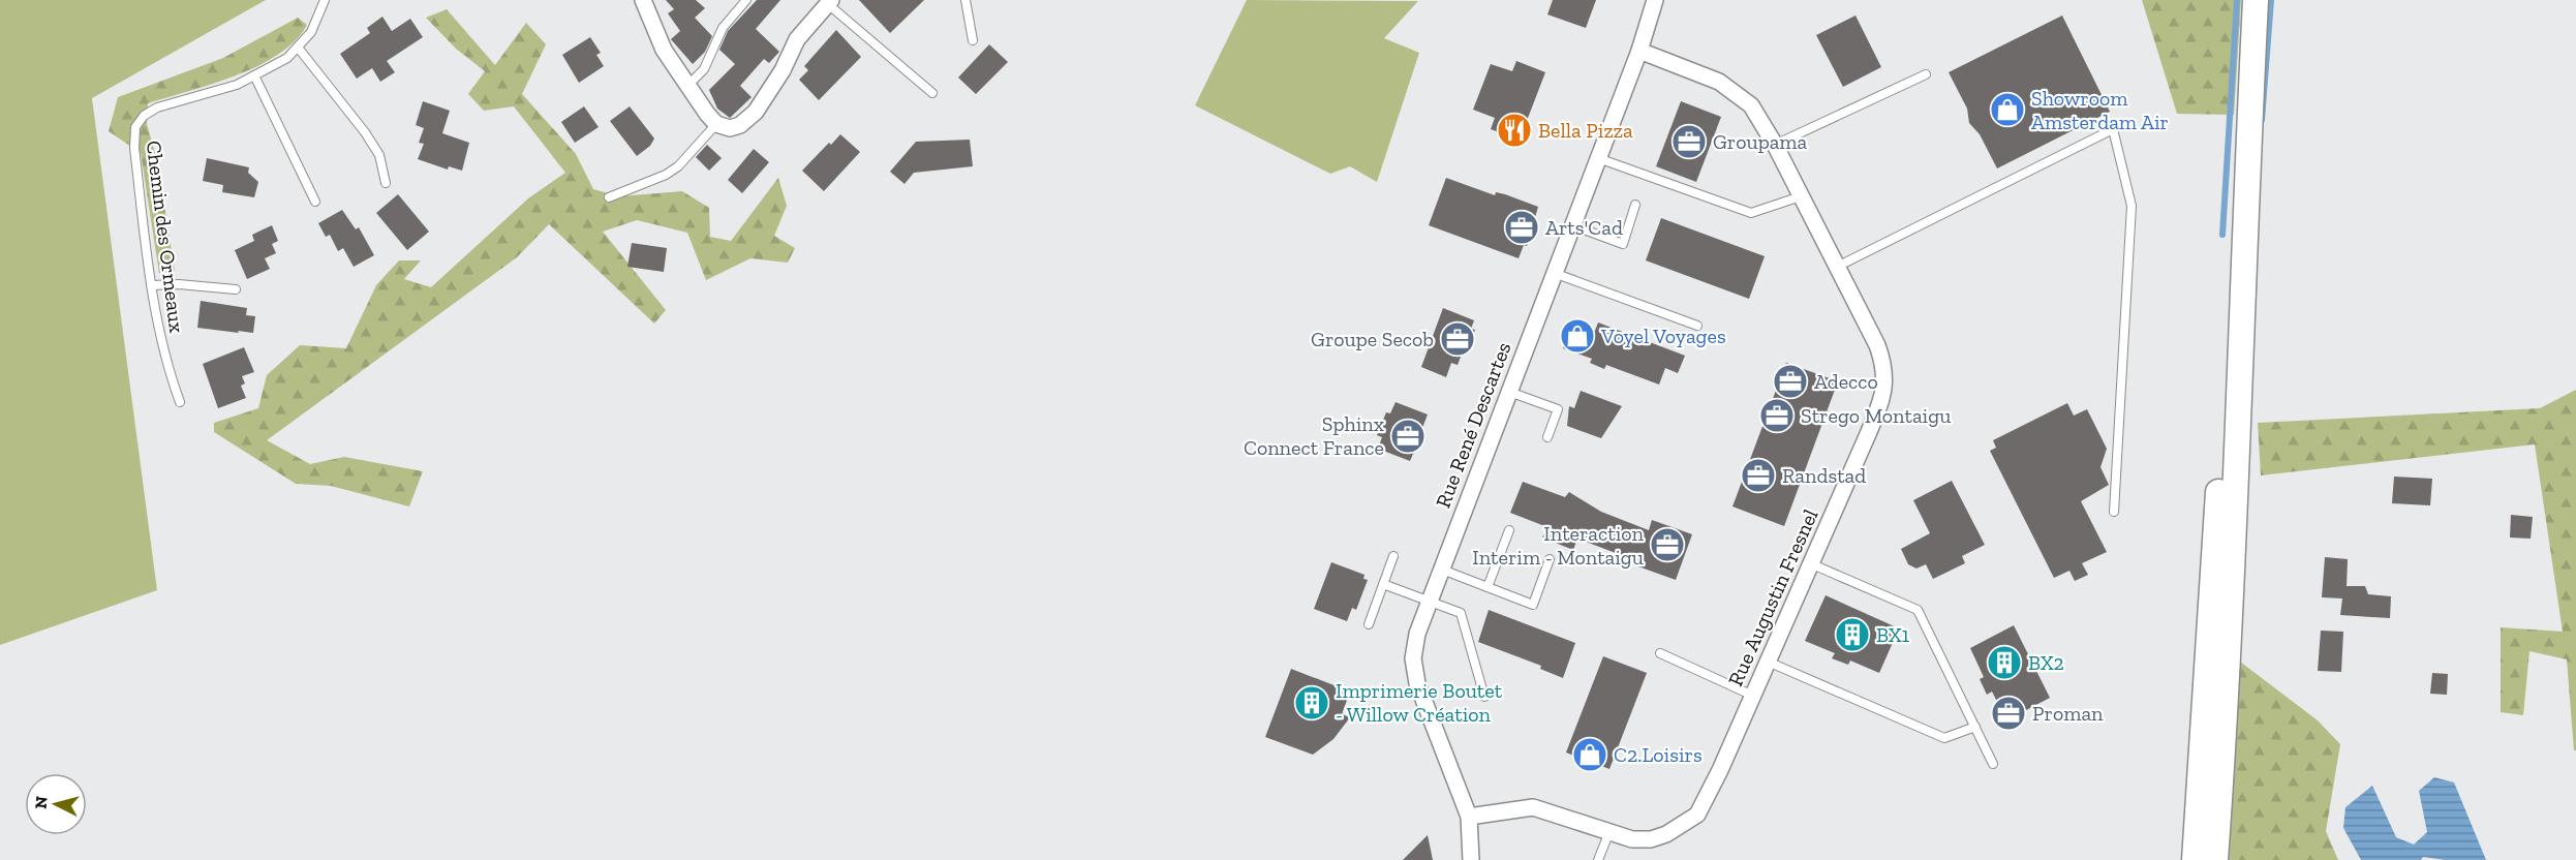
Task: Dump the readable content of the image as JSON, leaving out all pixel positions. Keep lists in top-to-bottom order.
{
  "streets": {
    "street": ["Rue René Descartes", "Rue Augustin Fresnel"],
    "lane": ["Chemin des Ormeaux"]
  },
  "crossings": [
    ["Rue René Descartes", "Rue Augustin Fresnel"]
  ],
  "places": {
    "shop": ["Showroom Amsterdam Air", "Voyel Voyages", "C2.Loisirs"],
    "restaurant": ["Bella Pizza"],
    "office": [
      "Groupama",
      "Arts'Cad",
      "Groupe Secob",
      "Adecco",
      "Strego Montaigu",
      "Sphinx Connect France",
      "Randstad",
      "Interaction Interim - Montaigu",
      "Proman"
    ],
    "building": ["BX1", "BX2", "Imprimerie Boutet - Willow Création"]
  },
  "north": "left"
}
